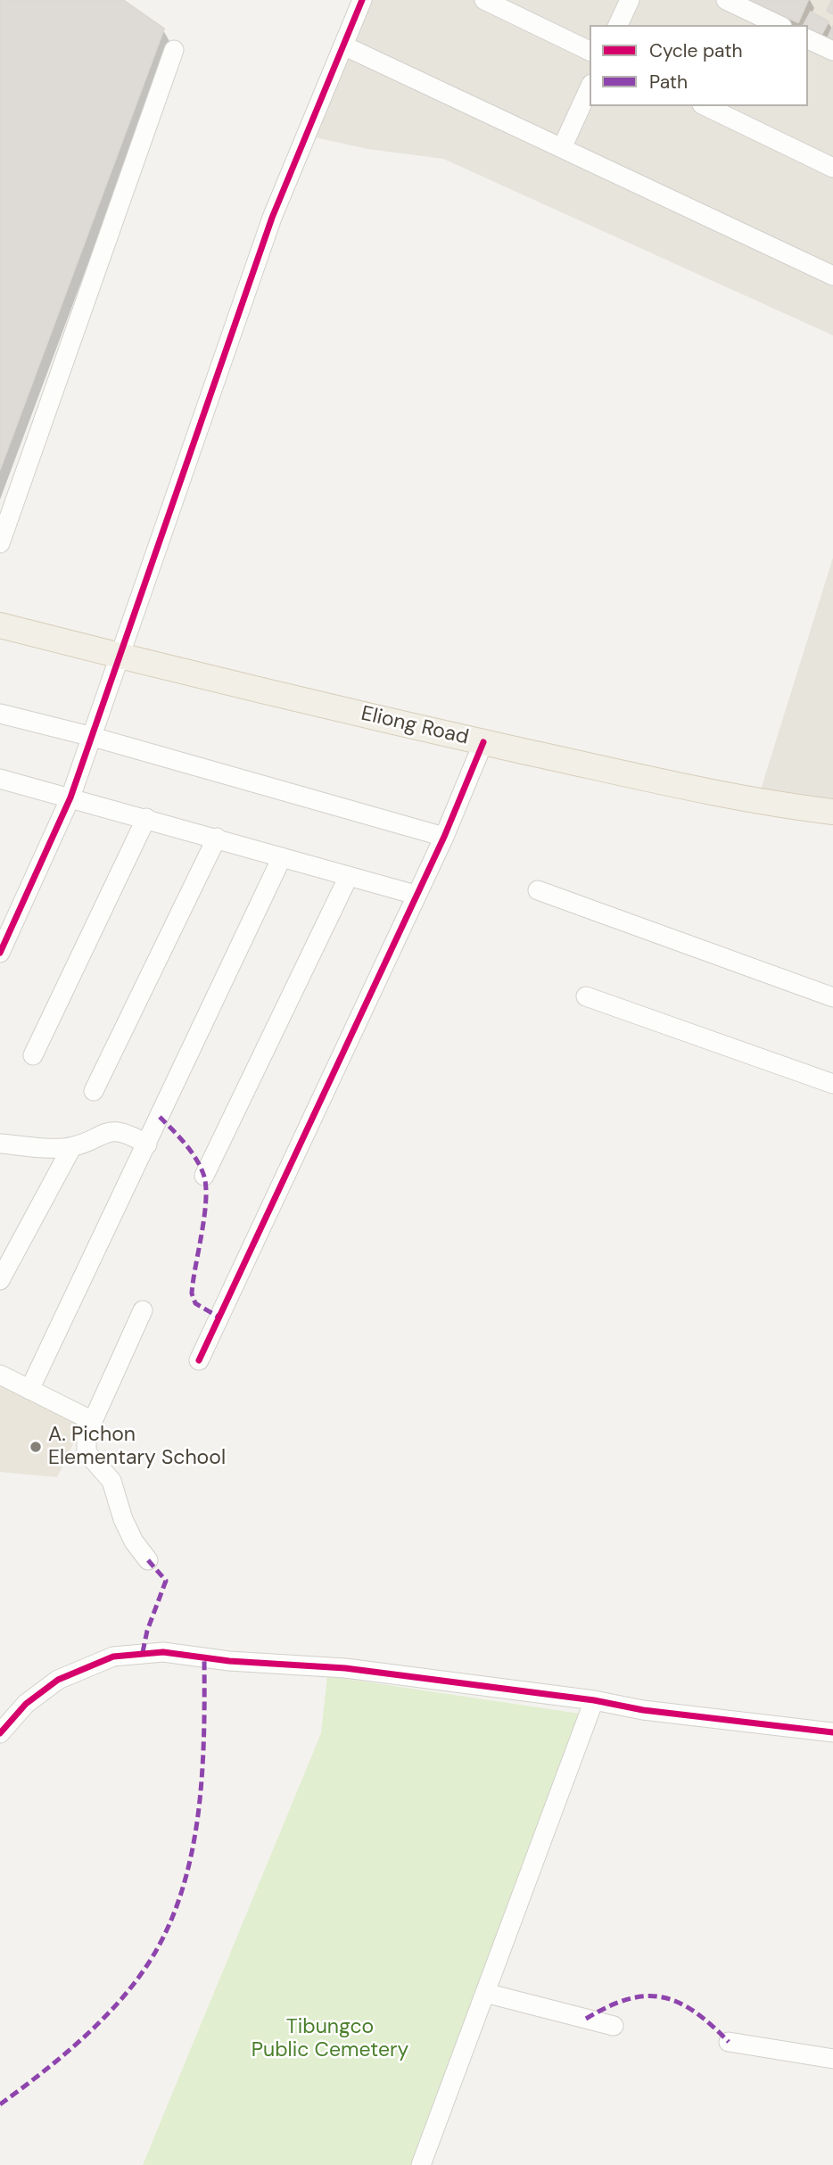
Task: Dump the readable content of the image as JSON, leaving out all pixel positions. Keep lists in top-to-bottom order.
{
  "streets": {
    "main road": ["Eliong Road"]
  },
  "parks": ["Tibungco Public Cemetery"],
  "places": ["A. Pichon Elementary School"],
  "legend": ["Cycle path", "Path"]
}
